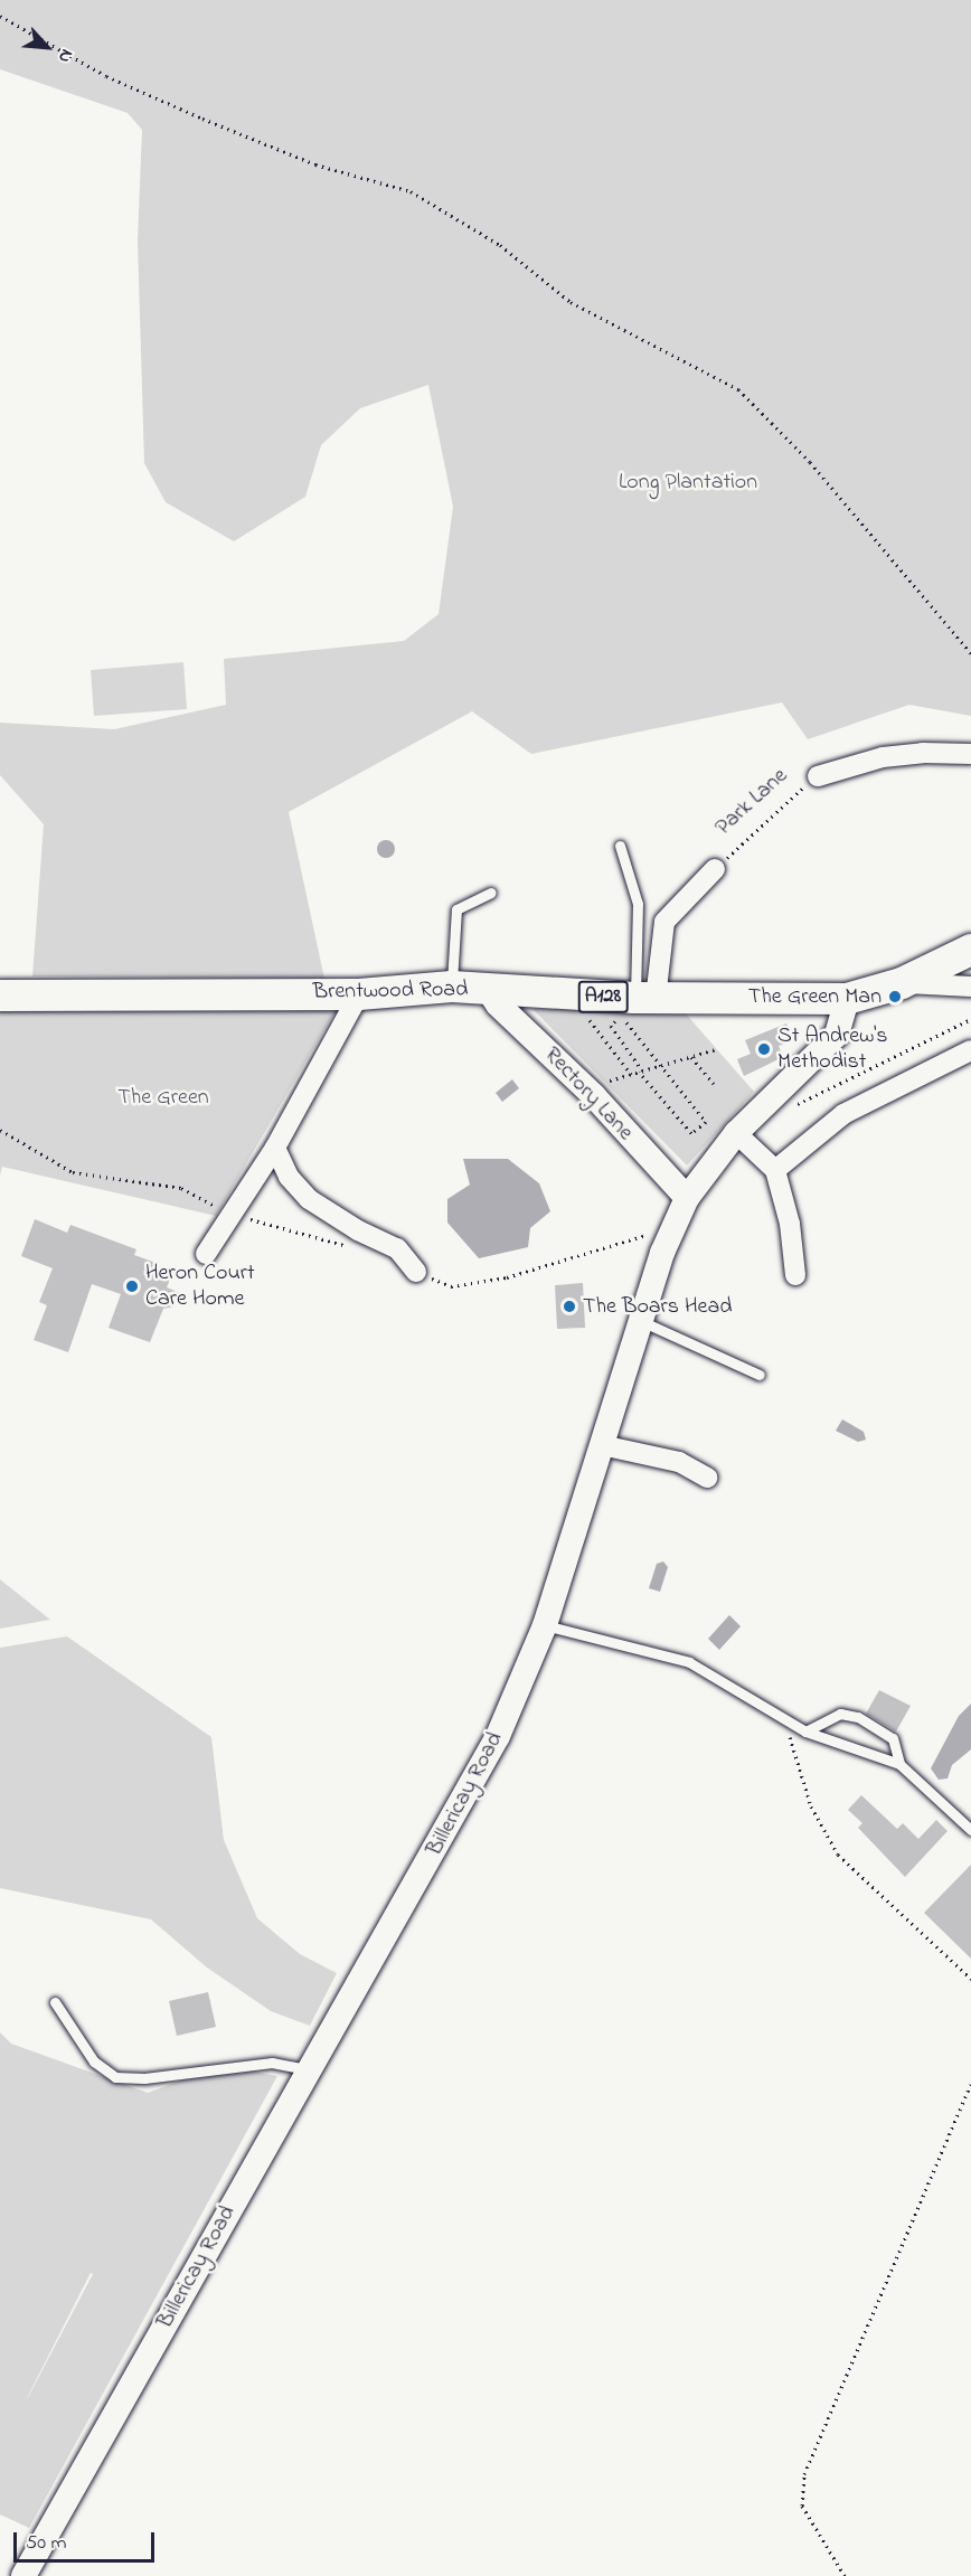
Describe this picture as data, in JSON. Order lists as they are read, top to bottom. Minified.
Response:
{"streets":{"main road":["Brentwood Road","A128"],"street":["Park Lane","Rectory Lane","Billericay Road"]},"crossings":[["Park Lane","Brentwood Road"],["Brentwood Road","Rectory Lane"],["Brentwood Road","Billericay Road"],["Rectory Lane","Billericay Road"]],"parks":["Long Plantation","The Green"],"places":["The Green Man","St Andrew's Methodist","Heron Court Care Home","The Boars Head"],"scale_bar":"50 m","north":"bottom right"}
